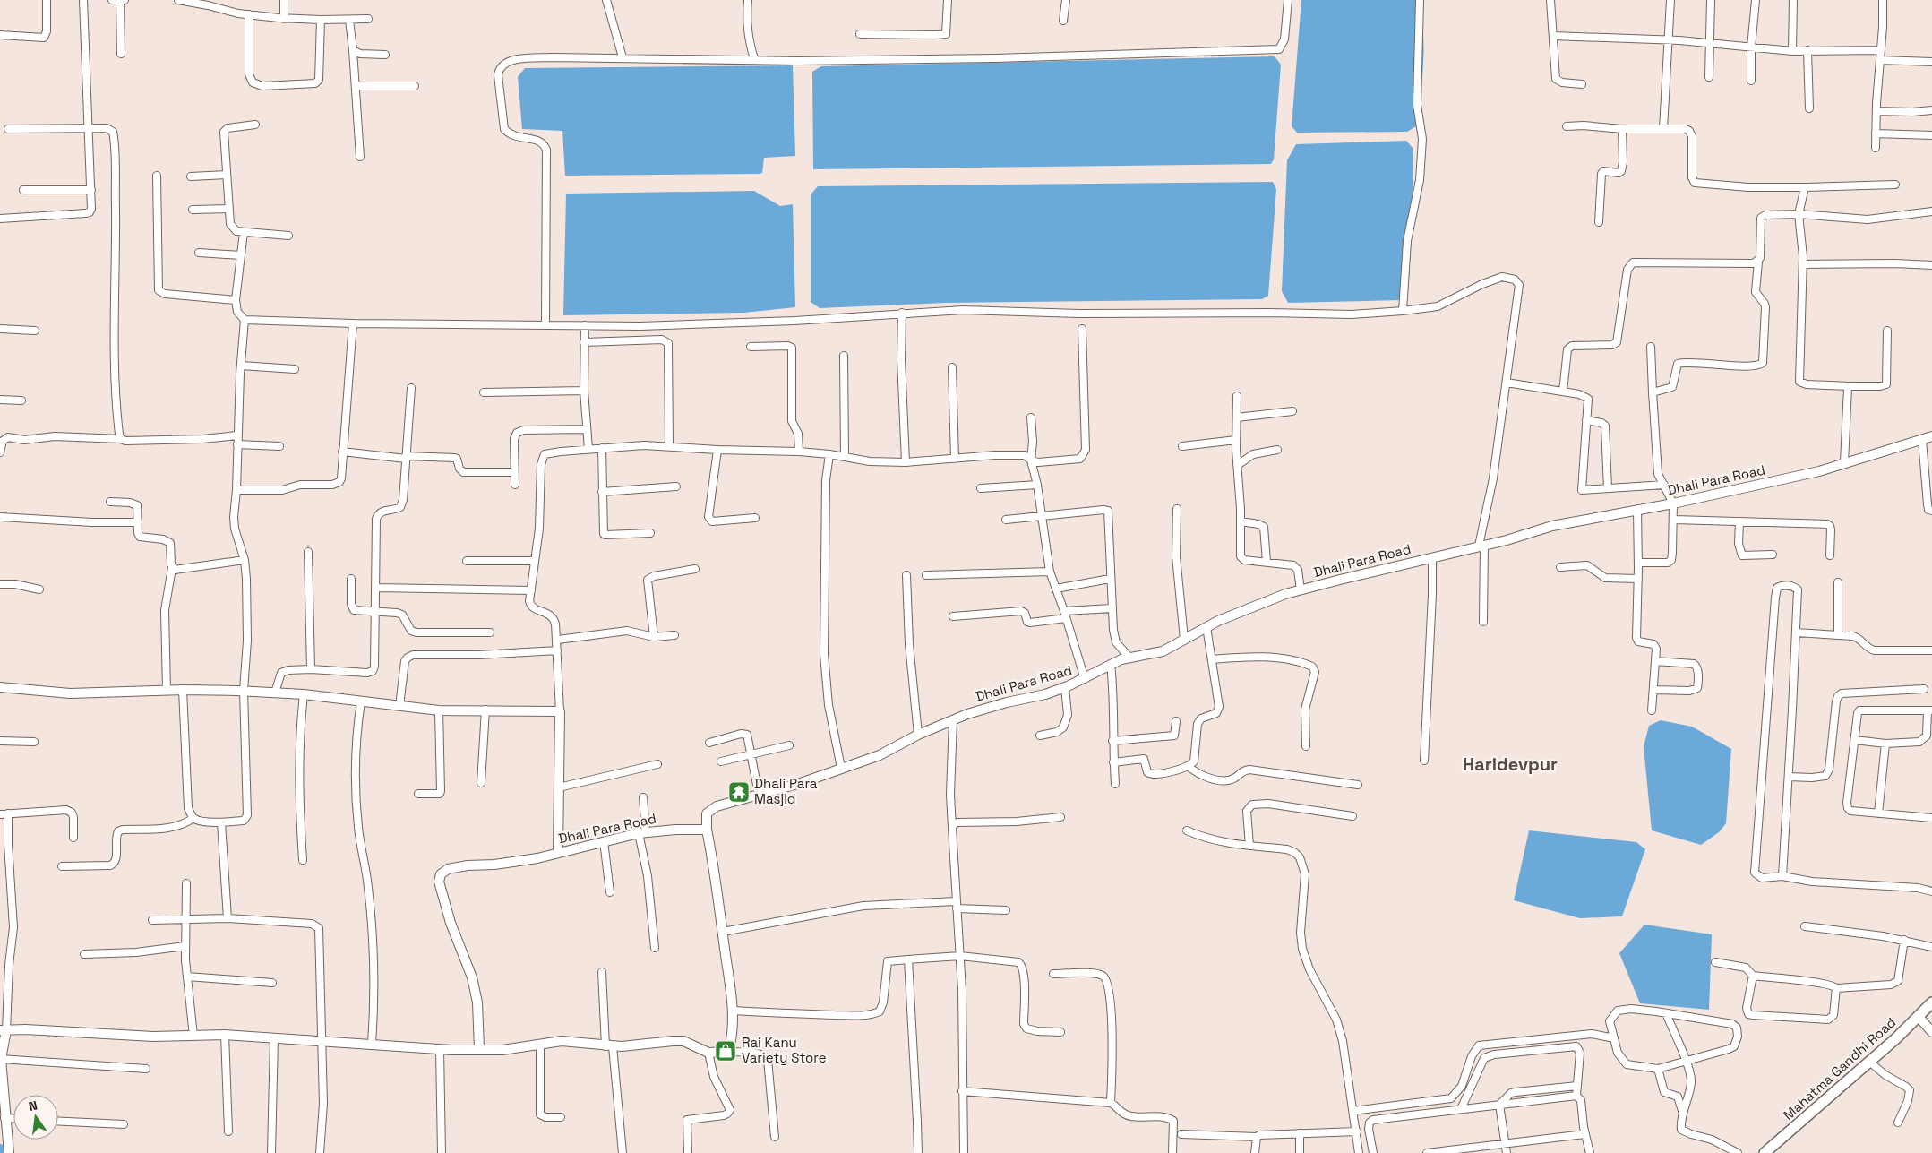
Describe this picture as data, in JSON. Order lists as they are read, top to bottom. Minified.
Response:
{"streets":{"main road":["Mahatma Gandhi Road"],"street":["Dhali Para Road"]},"districts":["Haridevpur"],"places":{"temple":["Dhali Para Masjid"],"shop":["Rai Kanu Variety Store"]},"north":"top"}
